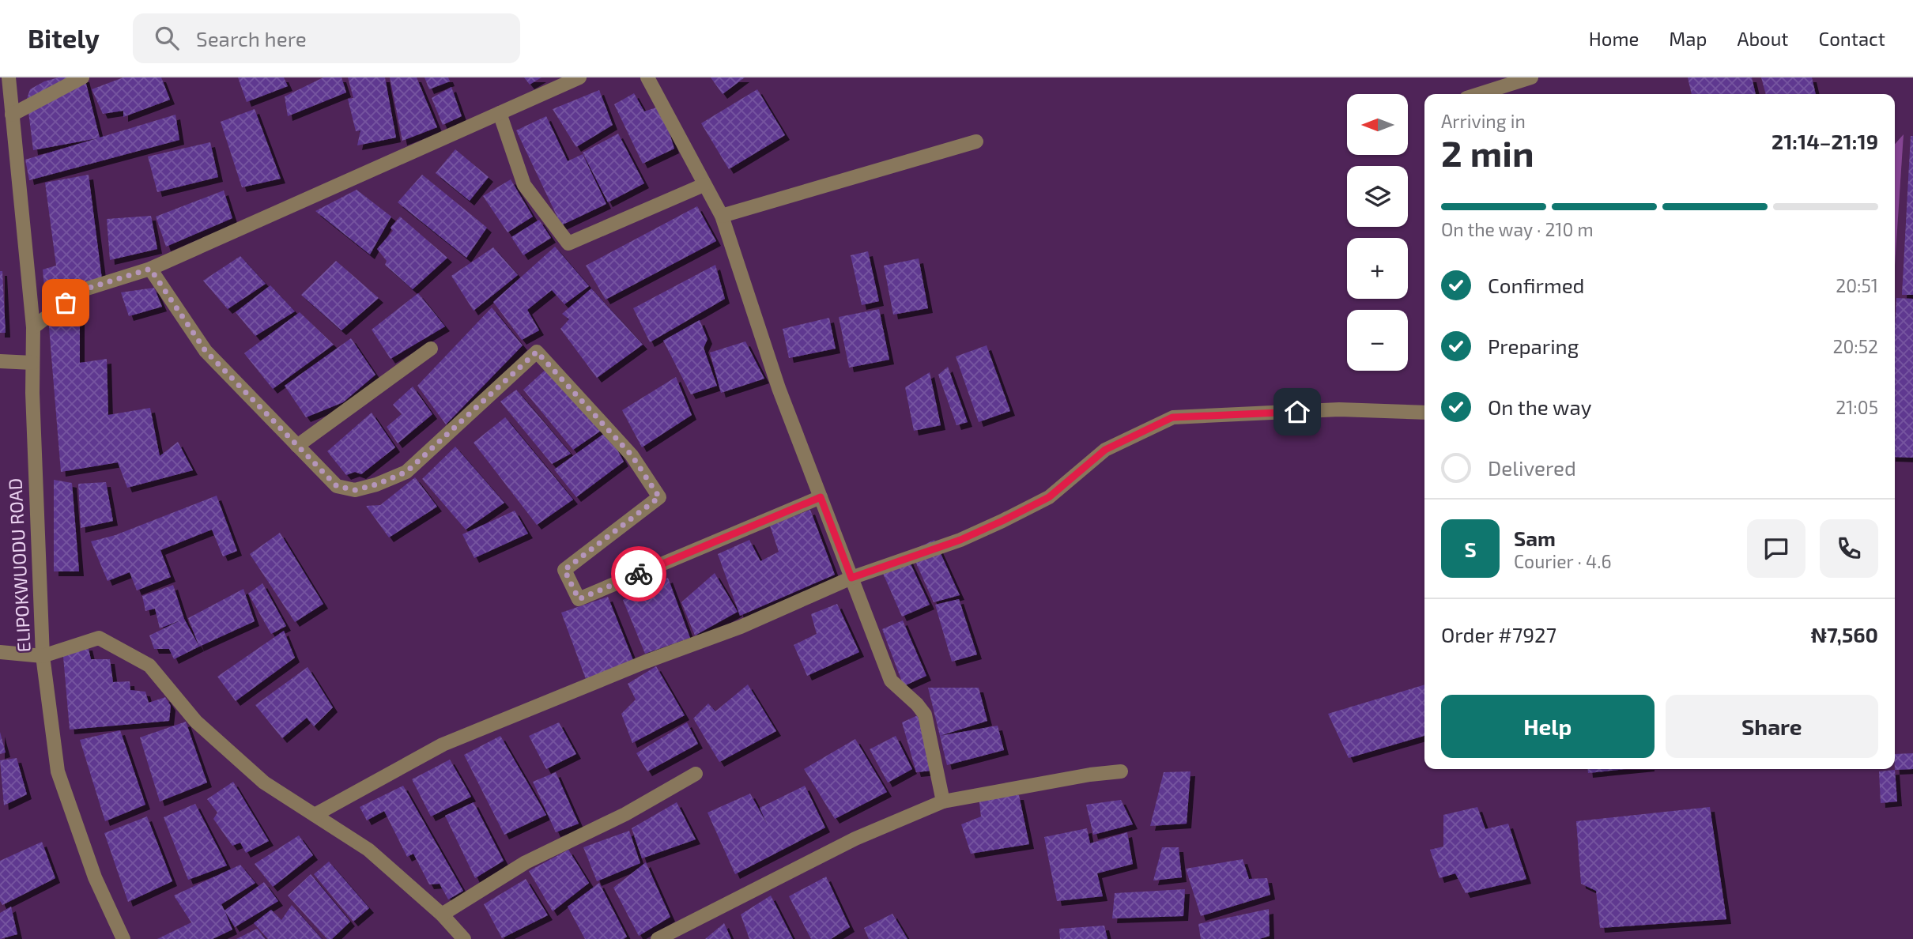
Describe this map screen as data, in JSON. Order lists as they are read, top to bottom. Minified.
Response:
{"streets":{"street":["ELIPOKWUODU ROAD"]},"north":"left","page":{"header":"Bitely","search":"Search here","nav":["Home","Map","About","Contact"],"map_buttons":["+","−"],"heading":["2 min","Arriving in","21:14–21:19"],"panel":["Sam","Courier · 4.6","Order #7927","₦7,560"],"bar":"On the way · 210 m","list":[["Confirmed","20:51"],["Preparing","20:52"],["On the way","21:05"],"Delivered"],"round":"S","buttons":["Help","Share"]}}
